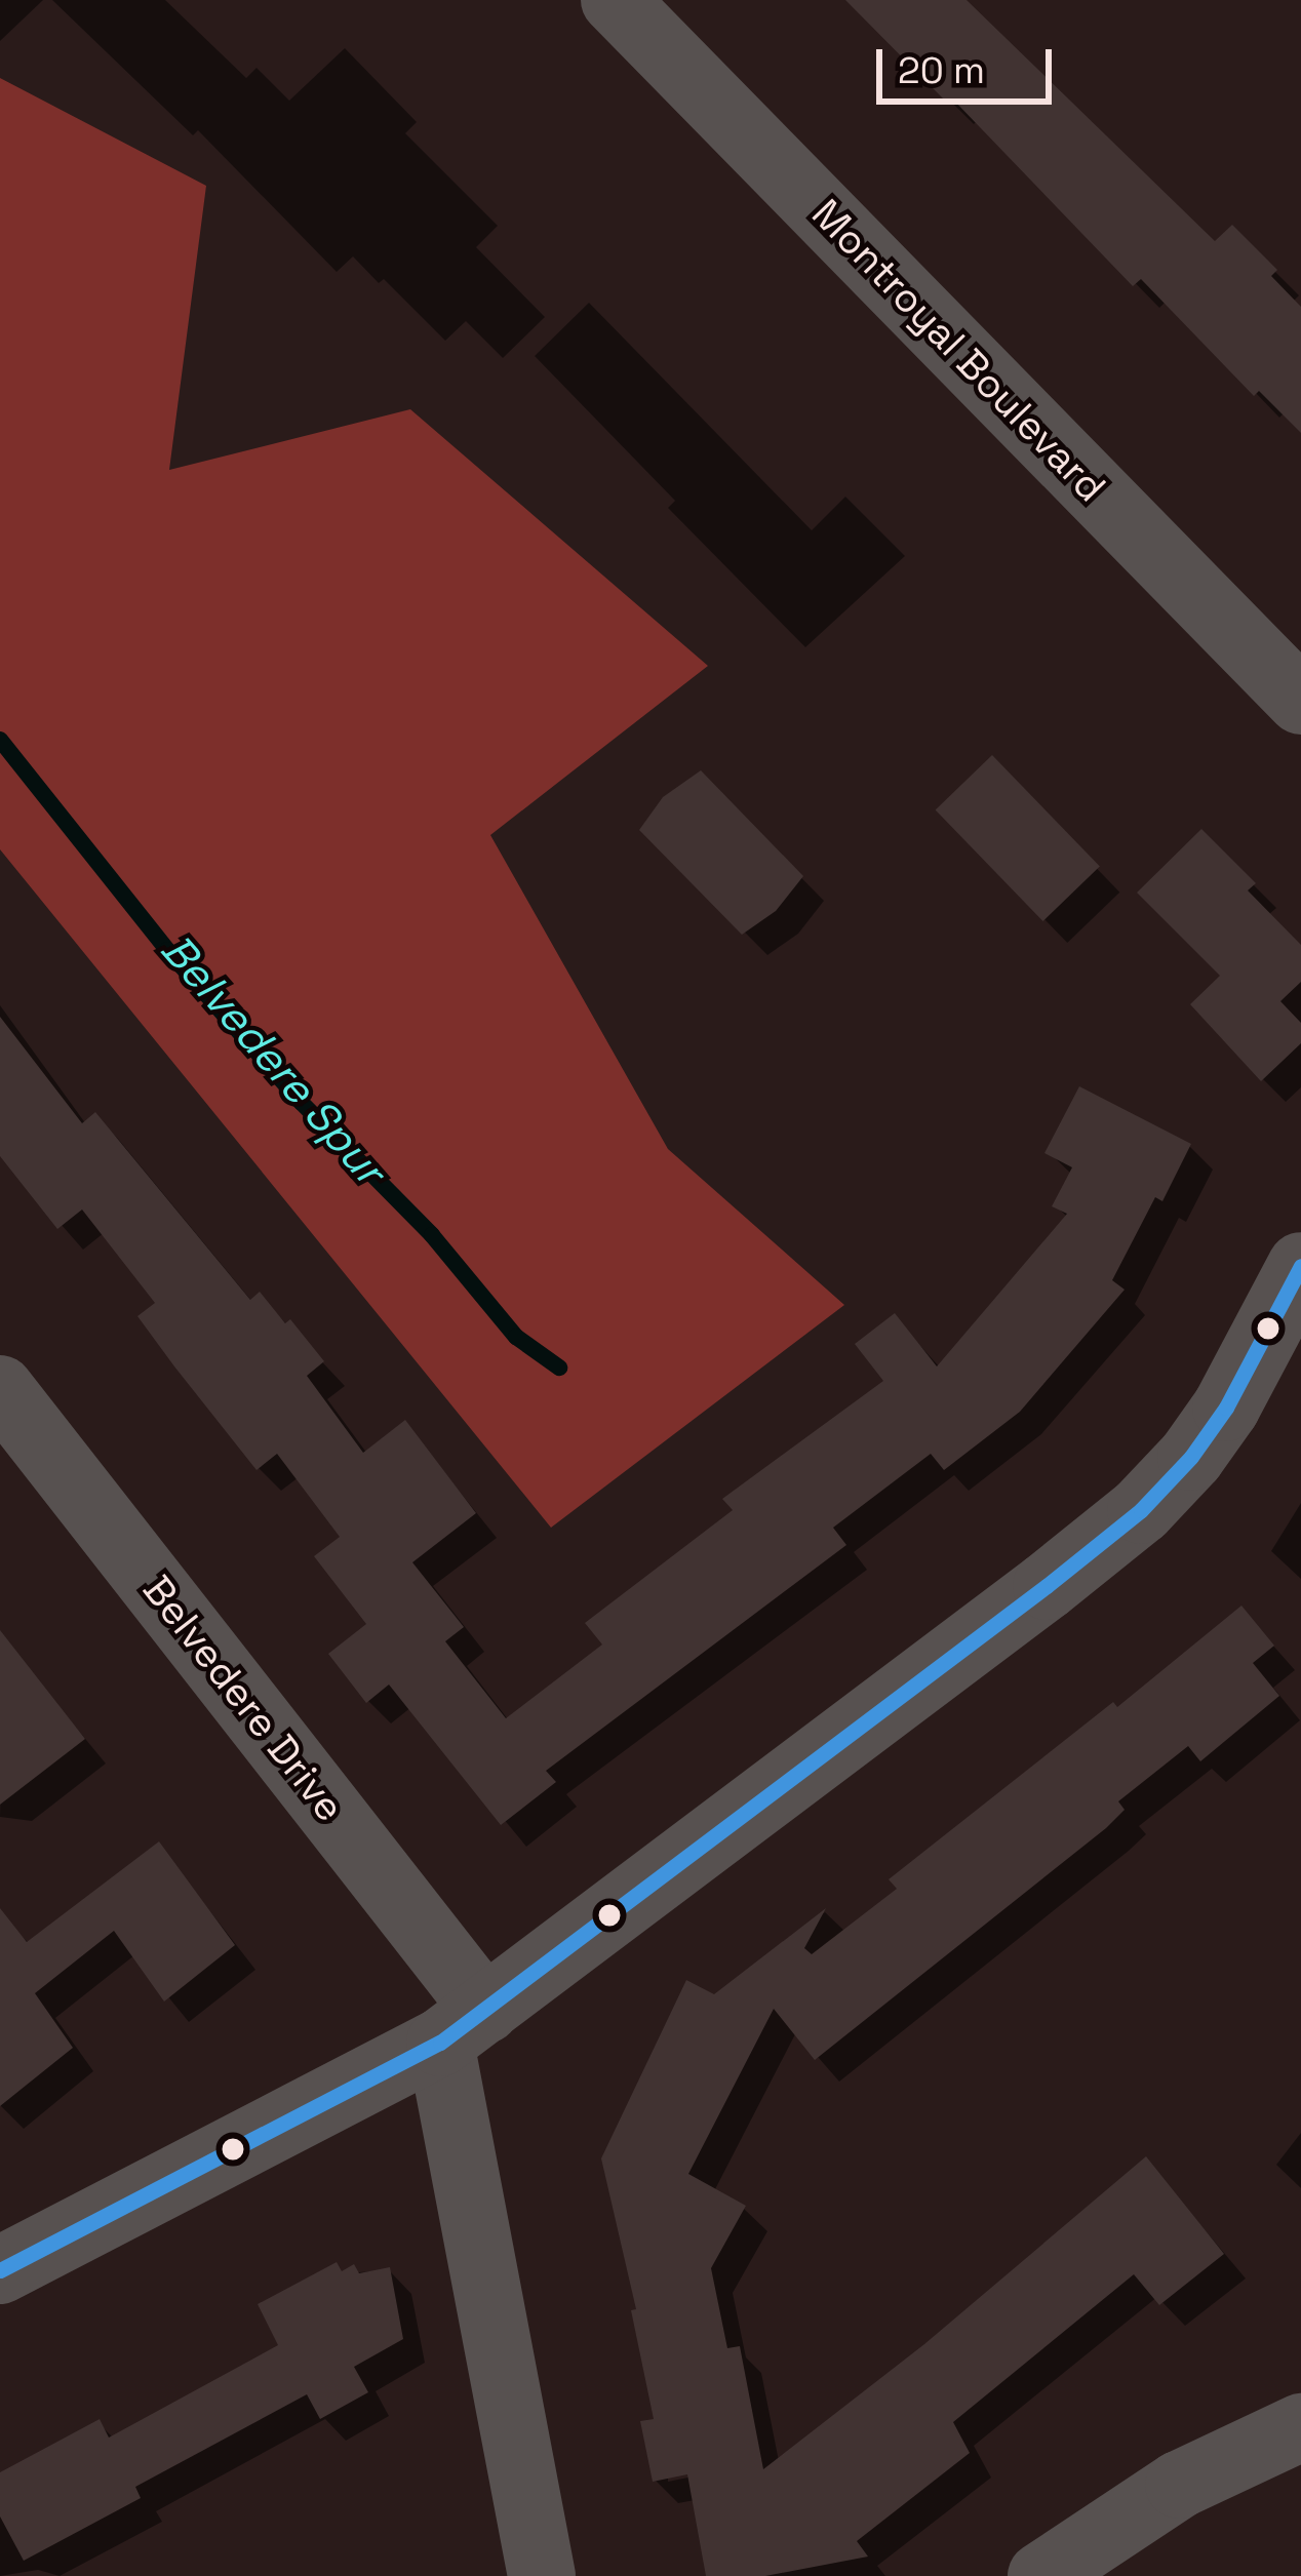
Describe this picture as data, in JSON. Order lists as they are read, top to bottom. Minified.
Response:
{"streets":{"street":["Montroyal Boulevard","Belvedere Drive"]},"water":["Belvedere Spur"],"scale_bar":"20 m"}
